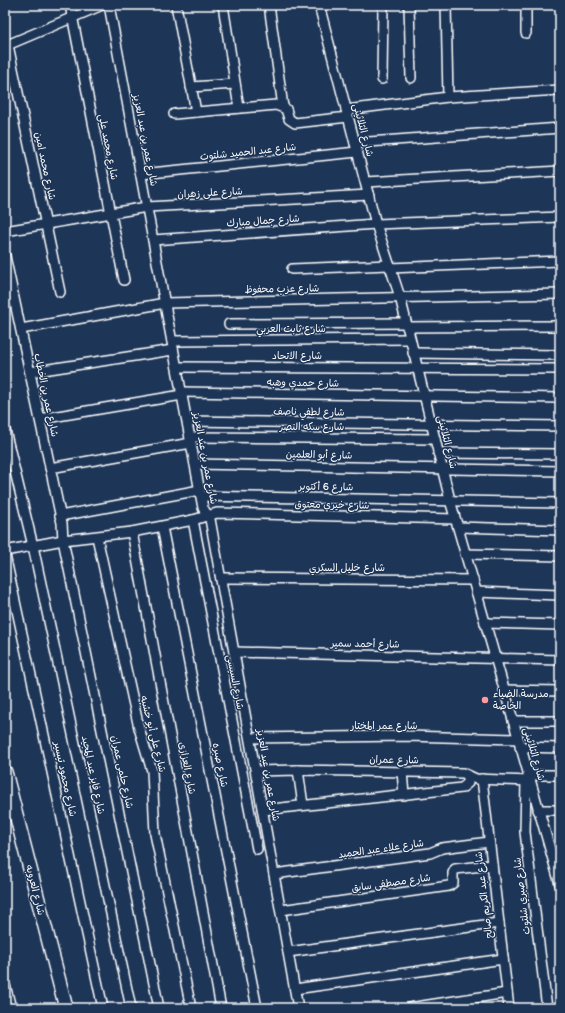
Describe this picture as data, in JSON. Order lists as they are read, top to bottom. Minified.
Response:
{"streets":{"street":["شارع الثلاثينى","شارع عمر بن عبد العزيز","شارع محمد على","شارع عبد الحميد شلتوت","شارع محمد امين","شارع على زهران","شارع جمال مبارك","شارع عزب محفوظ","شارع ثابت العربي","شارع الاتحاد","شارع حمدي وهبه","شارع عمر بن الخطاب","شارع لطفي ناصف","شارع سكه النصر","شارع أبو العلمين","شارع 6 أكتوبر","شارع خيري معتوق","شارع خليل السكري","شارع أحمد سمير","شارع السيسى","شارع عمر المختار","شارع على أبو خشبه","شارع عمران","شارع صبره","شارع العزازى","شارع حلمى عمران","شارع فايز عبد المجيد","شارع محمود تيسير","شارع علاء عبد الحميد","شارع مصطفى سابق","شارع العروبه","شارع عبد الكريم صالح","شارع صبري شلتوت"]},"crossings":[["شارع الثلاثينى","شارع عبد الحميد شلتوت"],["شارع الثلاثينى","شارع على زهران"],["شارع الثلاثينى","شارع جمال مبارك"],["شارع الثلاثينى","شارع عزب محفوظ"],["شارع الثلاثينى","شارع ثابت العربي"],["شارع الثلاثينى","شارع الاتحاد"],["شارع الثلاثينى","شارع حمدي وهبه"],["شارع الثلاثينى","شارع لطفي ناصف"],["شارع الثلاثينى","شارع سكه النصر"],["شارع الثلاثينى","شارع أبو العلمين"],["شارع الثلاثينى","شارع 6 أكتوبر"],["شارع الثلاثينى","شارع خيري معتوق"],["شارع الثلاثينى","شارع خليل السكري"],["شارع الثلاثينى","شارع أحمد سمير"],["شارع الثلاثينى","شارع عمر المختار"],["شارع الثلاثينى","شارع عمران"],["شارع الثلاثينى","شارع صبري شلتوت"],["شارع عمر بن عبد العزيز","شارع عبد الحميد شلتوت"],["شارع عمر بن عبد العزيز","شارع على زهران"],["شارع عمر بن عبد العزيز","شارع جمال مبارك"],["شارع عمر بن عبد العزيز","شارع عزب محفوظ"],["شارع عمر بن عبد العزيز","شارع ثابت العربي"],["شارع عمر بن عبد العزيز","شارع الاتحاد"],["شارع عمر بن عبد العزيز","شارع حمدي وهبه"],["شارع عمر بن عبد العزيز","شارع لطفي ناصف"],["شارع عمر بن عبد العزيز","شارع سكه النصر"],["شارع عمر بن عبد العزيز","شارع أبو العلمين"],["شارع عمر بن عبد العزيز","شارع 6 أكتوبر"],["شارع عمر بن عبد العزيز","شارع خيري معتوق"],["شارع عمر بن عبد العزيز","شارع خليل السكري"],["شارع عمر بن عبد العزيز","شارع أحمد سمير"],["شارع عمر بن عبد العزيز","شارع عمر المختار"],["شارع عمر بن عبد العزيز","شارع عمران"],["شارع عمر بن عبد العزيز","شارع علاء عبد الحميد"],["شارع عمر بن عبد العزيز","شارع مصطفى سابق"],["شارع محمد على","شارع على زهران"],["شارع محمد امين","شارع على زهران"],["شارع عزب محفوظ","شارع عمر بن الخطاب"],["شارع ثابت العربي","شارع عمر بن الخطاب"],["شارع حمدي وهبه","شارع عمر بن الخطاب"],["شارع عمر بن الخطاب","شارع سكه النصر"],["شارع عمر بن الخطاب","شارع 6 أكتوبر"],["شارع عمر بن الخطاب","شارع خيري معتوق"],["شارع عمر بن الخطاب","شارع حلمى عمران"],["شارع خيري معتوق","شارع السيسى"],["شارع خيري معتوق","شارع على أبو خشبه"],["شارع خيري معتوق","شارع صبره"],["شارع خيري معتوق","شارع العزازى"],["شارع خيري معتوق","شارع حلمى عمران"],["شارع خيري معتوق","شارع فايز عبد المجيد"],["شارع عمران","شارع عبد الكريم صالح"],["شارع عمران","شارع صبري شلتوت"],["شارع علاء عبد الحميد","شارع عبد الكريم صالح"],["شارع مصطفى سابق","شارع عبد الكريم صالح"]],"places":["مدرسة الضياء الخاصة"]}
